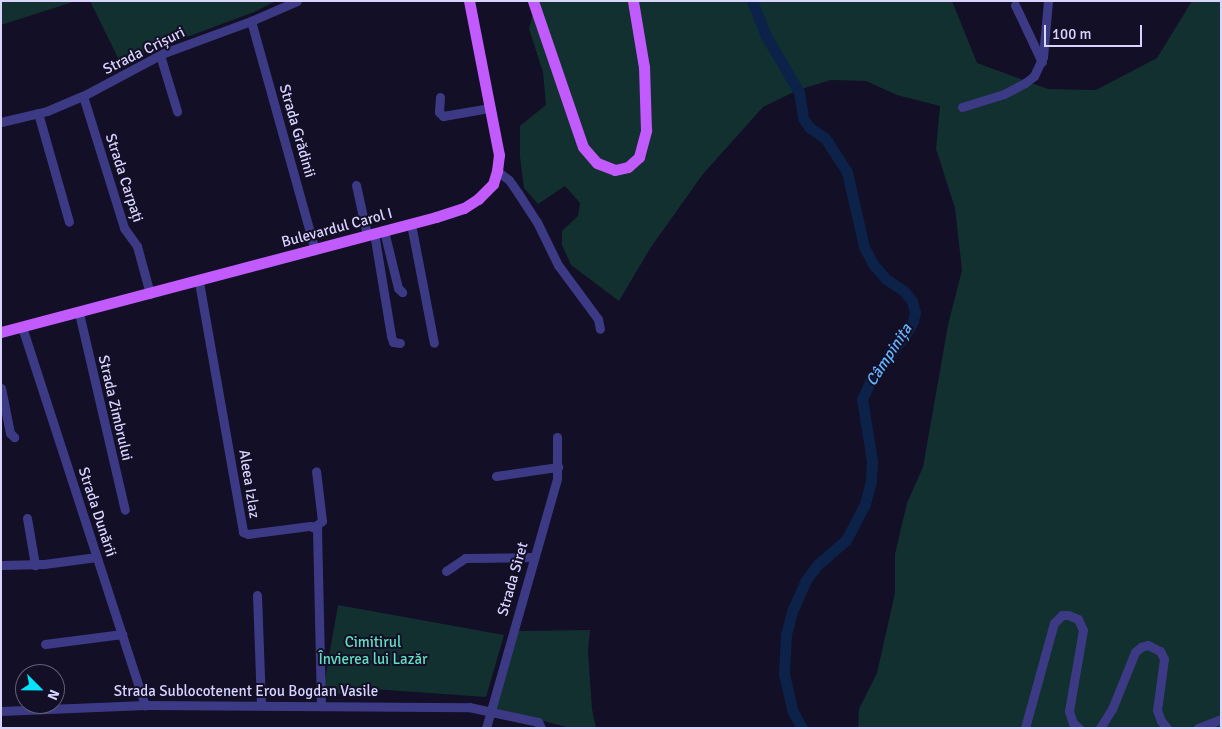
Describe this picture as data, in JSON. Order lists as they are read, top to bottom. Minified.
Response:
{"streets":{"main road":["Bulevardul Carol I"],"street":["Strada Crișuri","Strada Grădinii","Strada Carpați","Strada Zimbrului","Aleea Izlaz","Strada Dunării","Strada Siret","Strada Sublocotenent Erou Bogdan Vasile"]},"crossings":[["Strada Crișuri","Strada Grădinii"],["Strada Crișuri","Strada Carpați"],["Strada Grădinii","Bulevardul Carol I"],["Strada Carpați","Bulevardul Carol I"],["Bulevardul Carol I","Strada Zimbrului"],["Bulevardul Carol I","Aleea Izlaz"],["Bulevardul Carol I","Strada Dunării"],["Strada Dunării","Strada Sublocotenent Erou Bogdan Vasile"],["Strada Siret","Strada Sublocotenent Erou Bogdan Vasile"]],"water":["Câmpinița"],"parks":["Cimitirul Învierea lui Lazăr"],"scale_bar":"100 m","north":"bottom right"}
